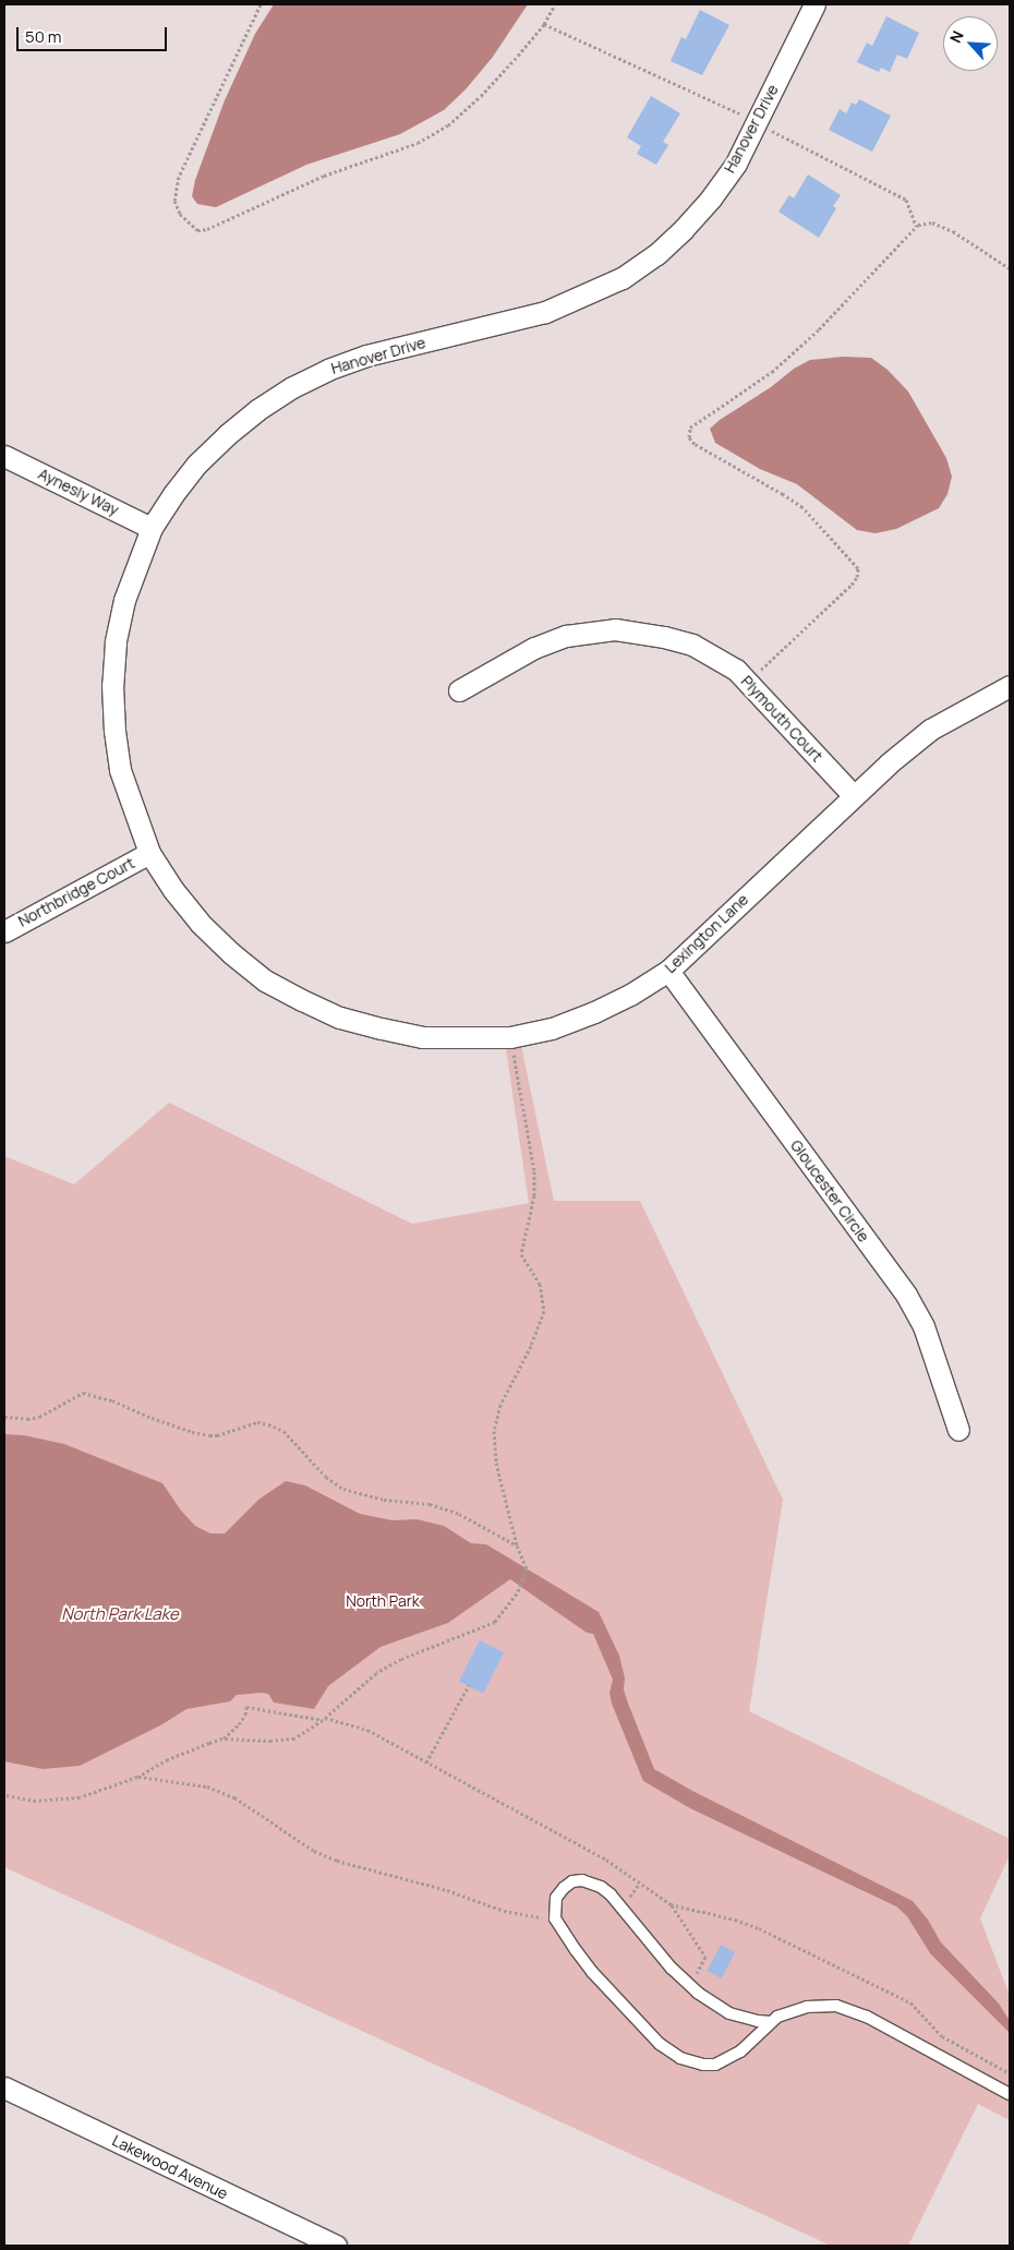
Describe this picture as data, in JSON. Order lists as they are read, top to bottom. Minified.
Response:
{"streets":{"street":["Hanover Drive","Aynesly Way","Plymouth Court","Northbridge Court","Lexington Lane","Gloucester Circle","Lakewood Avenue"]},"crossings":[["Hanover Drive","Aynesly Way"],["Hanover Drive","Northbridge Court"],["Hanover Drive","Lexington Lane"],["Plymouth Court","Lexington Lane"],["Northbridge Court","Lexington Lane"],["Lexington Lane","Gloucester Circle"]],"water":["North Park Lake"],"parks":["North Park"],"scale_bar":"50 m","north":"top left"}
